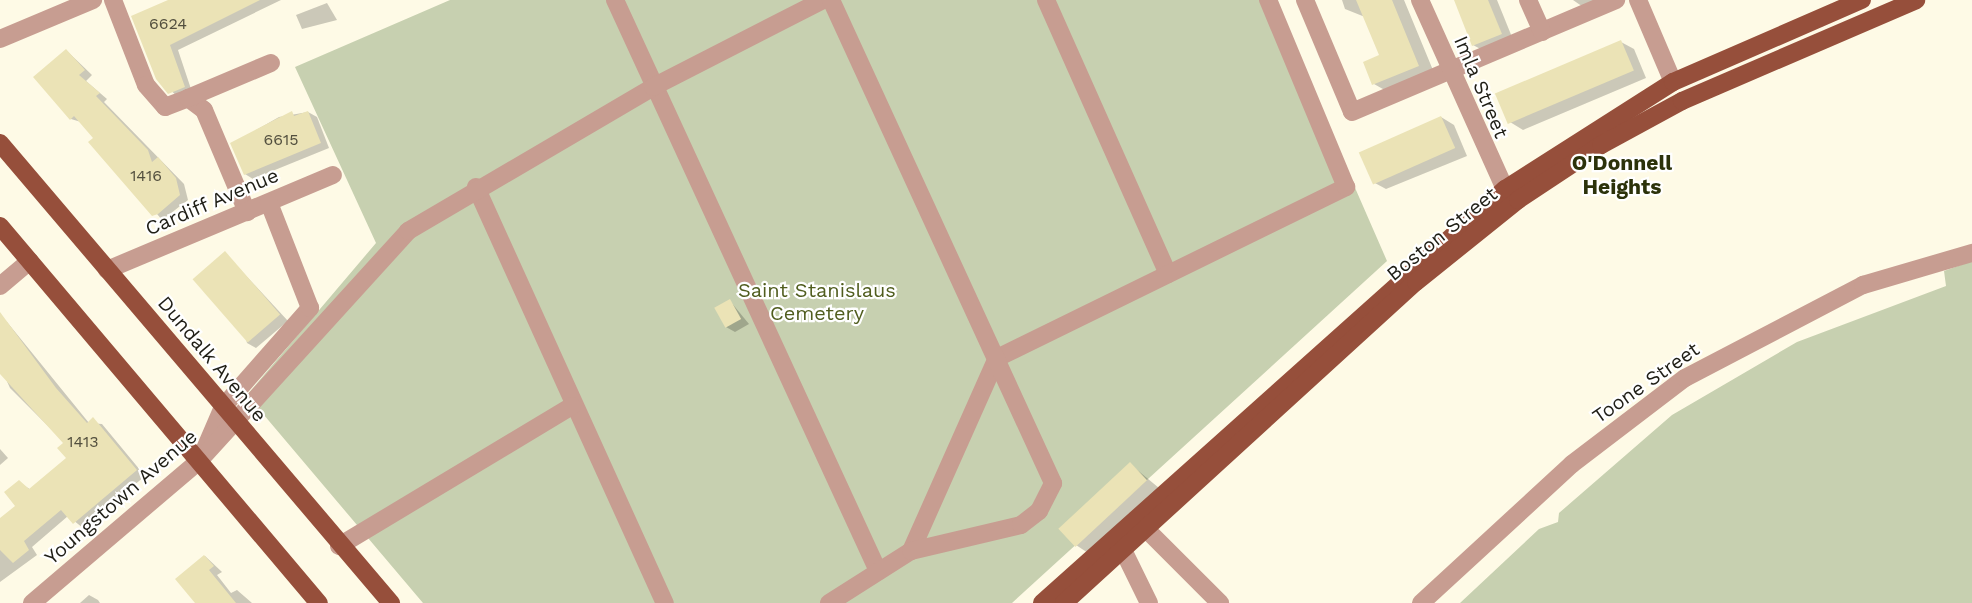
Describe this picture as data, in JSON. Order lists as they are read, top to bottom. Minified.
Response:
{"streets":{"main road":["Boston Street","Dundalk Avenue"],"street":["Imla Street","Cardiff Avenue","Toone Street","Youngstown Avenue"]},"crossings":[["Imla Street","Boston Street"],["Cardiff Avenue","Dundalk Avenue"],["Dundalk Avenue","Youngstown Avenue"]],"districts":["O'Donnell Heights"],"parks":["Saint Stanislaus Cemetery"],"house_numbers":["6624","6615","1416","1413"]}
